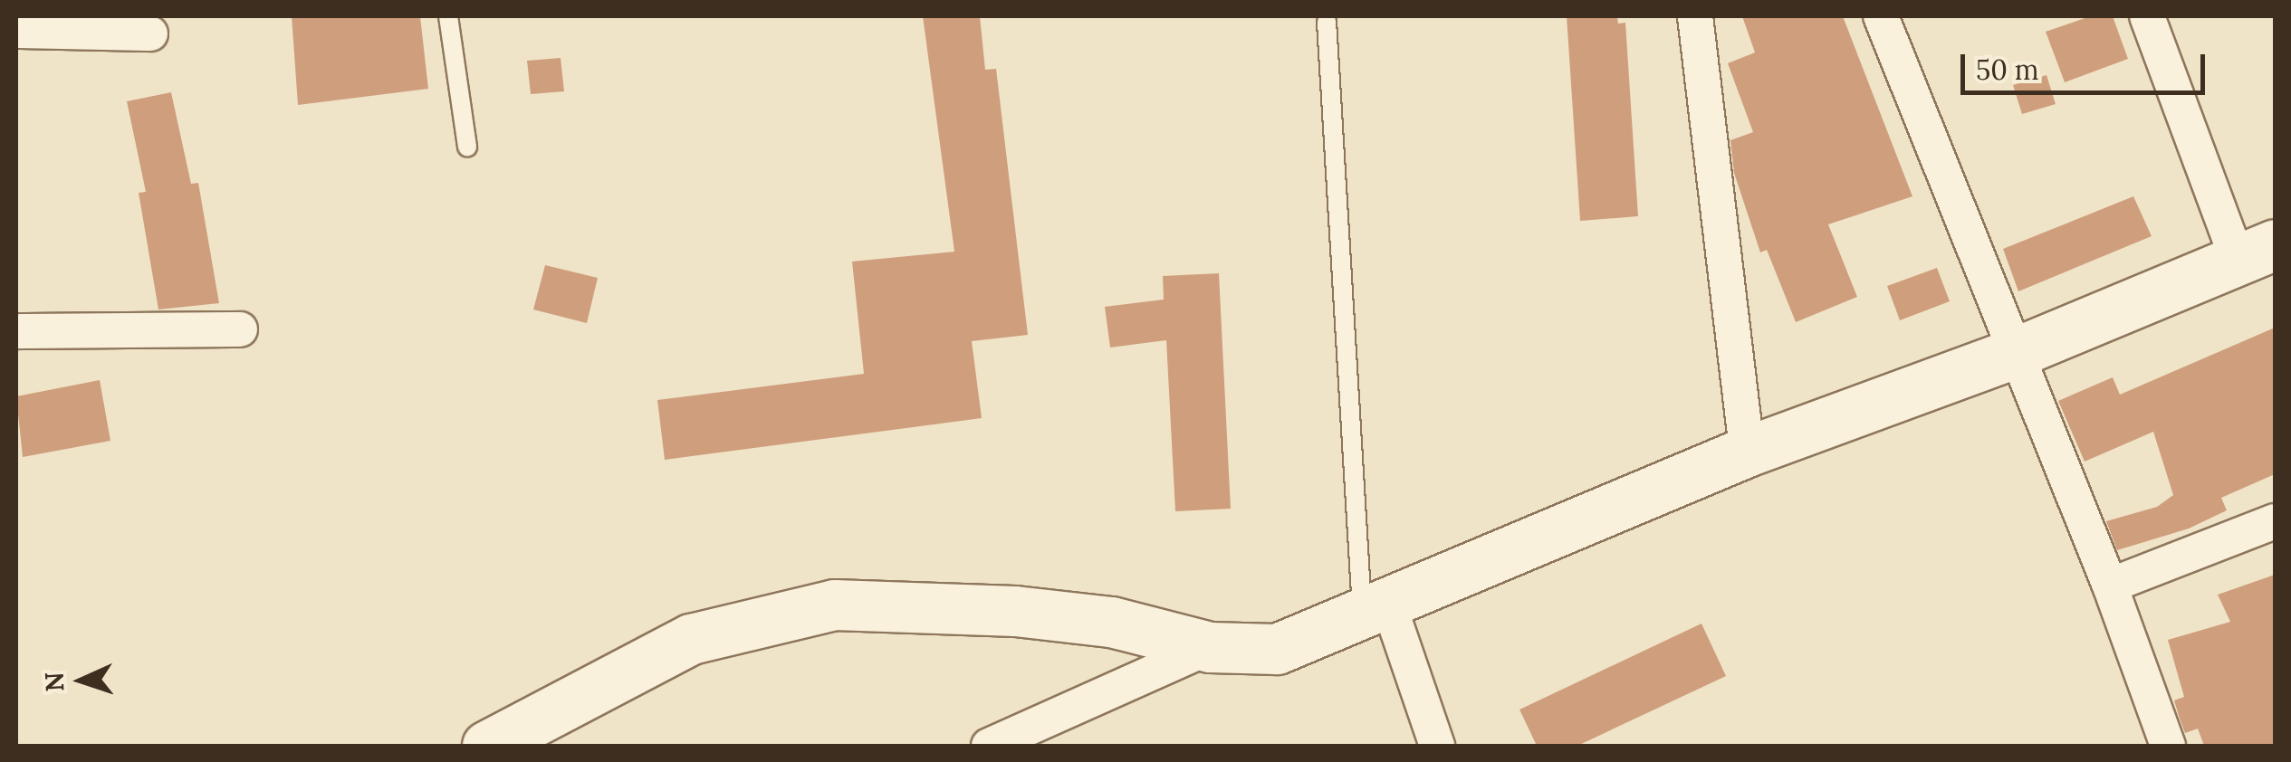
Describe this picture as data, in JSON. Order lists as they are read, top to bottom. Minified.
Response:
{"scale_bar":"50 m","north":"left"}
